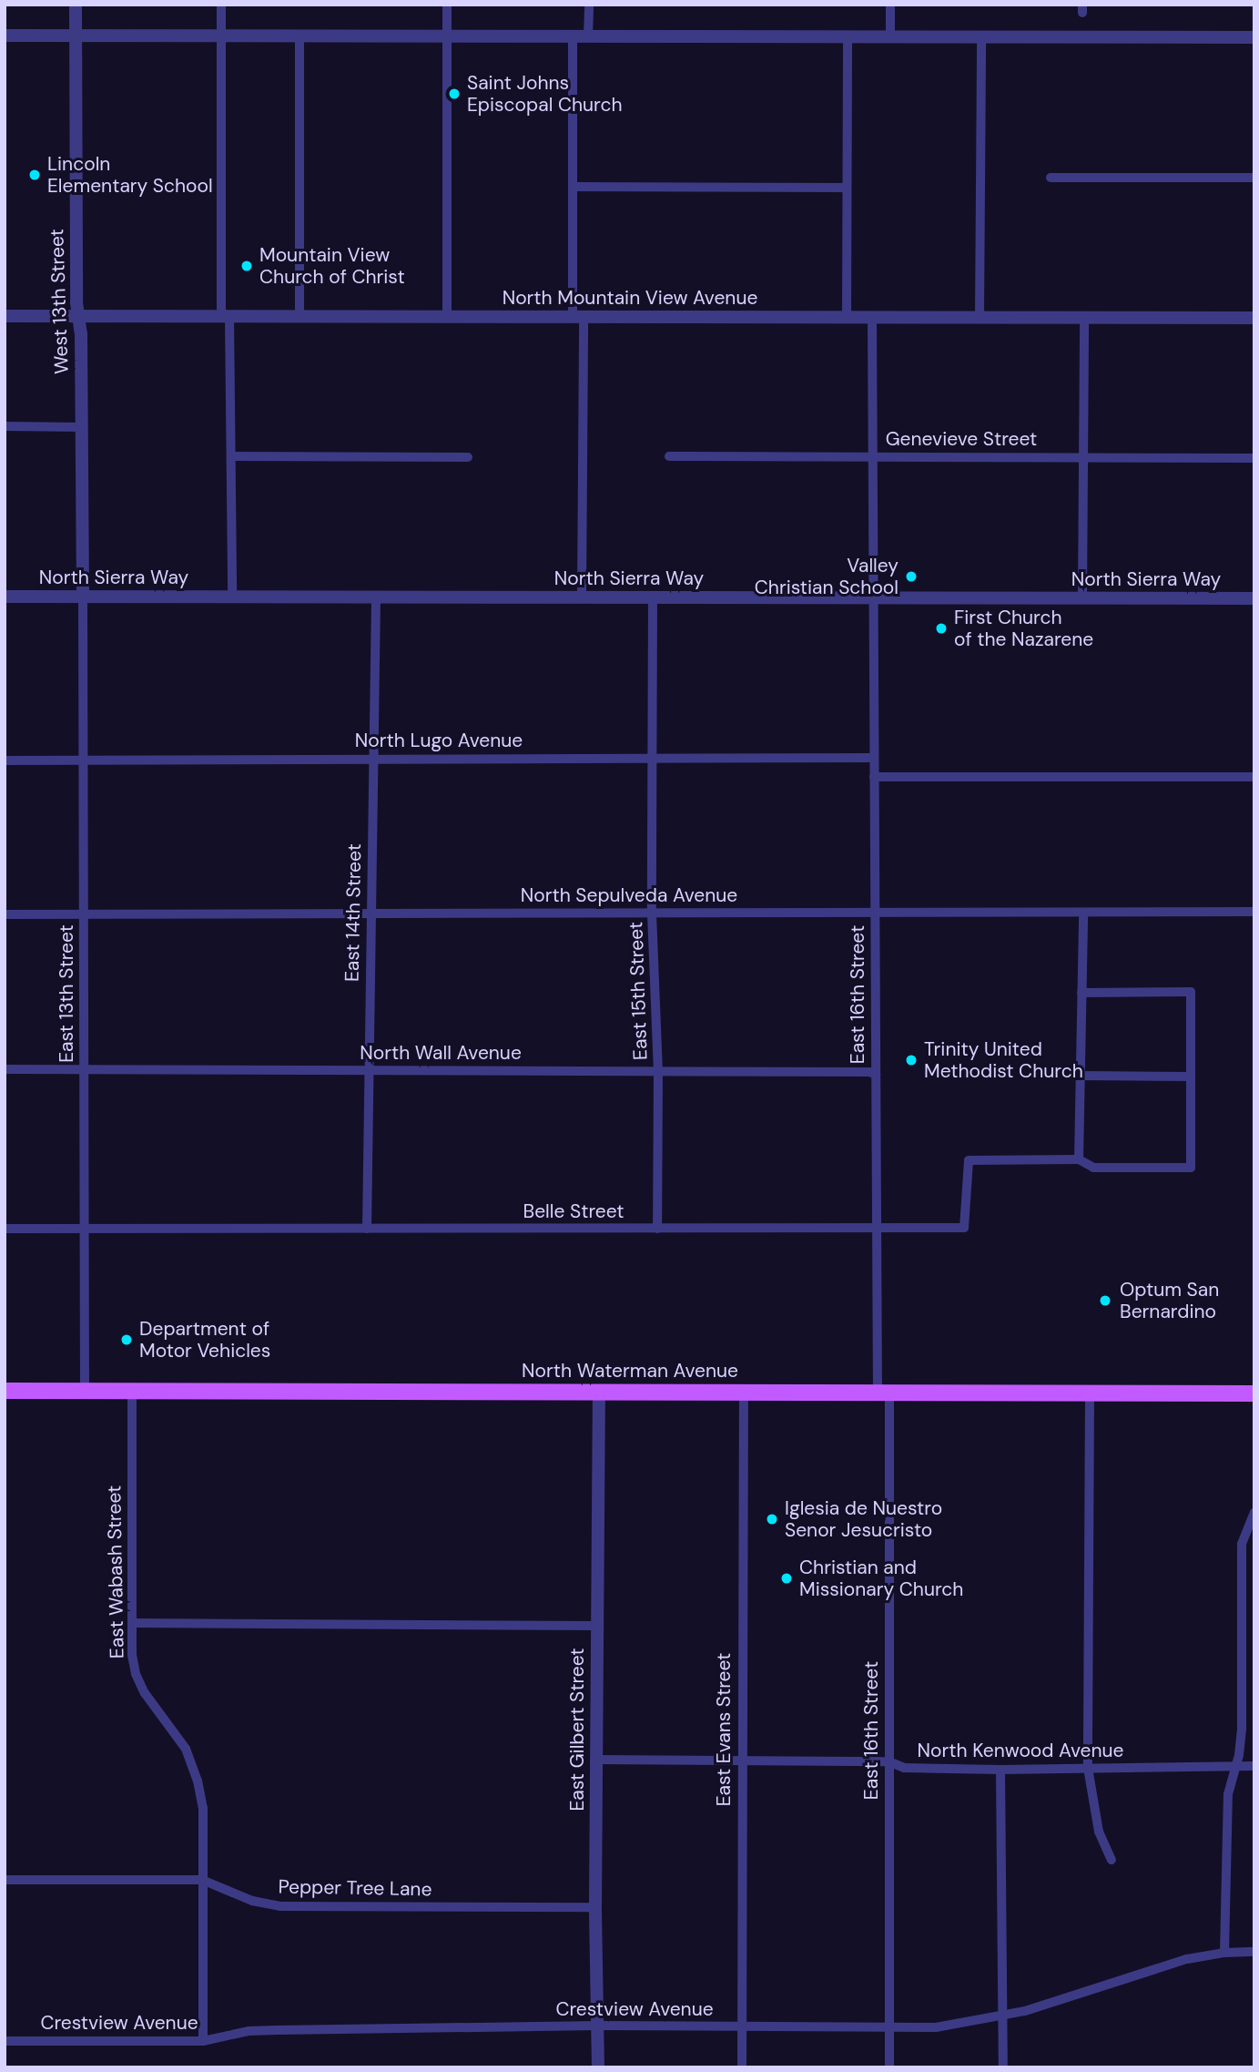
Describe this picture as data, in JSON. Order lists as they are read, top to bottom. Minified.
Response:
{"streets":{"main road":["North Waterman Avenue"],"street":["North Mountain View Avenue","West 13th Street","Genevieve Street","North Sierra Way","North Lugo Avenue","North Sepulveda Avenue","East 14th Street","East 15th Street","East 13th Street","East 16th Street","North Wall Avenue","Belle Street","East Wabash Street","East Gilbert Street","East Evans Street","North Kenwood Avenue","Pepper Tree Lane","Crestview Avenue"]},"crossings":[["North Mountain View Avenue","West 13th Street"],["North Mountain View Avenue","East 16th Street"],["West 13th Street","North Sierra Way"],["West 13th Street","East 13th Street"],["Genevieve Street","East 16th Street"],["North Sierra Way","East 14th Street"],["North Sierra Way","East 15th Street"],["North Sierra Way","East 13th Street"],["North Sierra Way","East 16th Street"],["North Lugo Avenue","East 14th Street"],["North Lugo Avenue","East 15th Street"],["North Lugo Avenue","East 13th Street"],["North Lugo Avenue","East 16th Street"],["North Sepulveda Avenue","East 14th Street"],["North Sepulveda Avenue","East 15th Street"],["North Sepulveda Avenue","East 13th Street"],["North Sepulveda Avenue","East 16th Street"],["East 14th Street","North Wall Avenue"],["East 14th Street","Belle Street"],["East 15th Street","North Wall Avenue"],["East 15th Street","Belle Street"],["East 13th Street","North Wall Avenue"],["East 13th Street","Belle Street"],["East 13th Street","North Waterman Avenue"],["East 16th Street","North Wall Avenue"],["East 16th Street","Belle Street"],["East 16th Street","North Waterman Avenue"],["East 16th Street","North Kenwood Avenue"],["East 16th Street","Crestview Avenue"],["North Waterman Avenue","East Wabash Street"],["North Waterman Avenue","East Gilbert Street"],["North Waterman Avenue","East Evans Street"],["East Wabash Street","Pepper Tree Lane"],["East Wabash Street","Crestview Avenue"],["East Gilbert Street","North Kenwood Avenue"],["East Gilbert Street","Pepper Tree Lane"],["East Gilbert Street","Crestview Avenue"],["East Evans Street","North Kenwood Avenue"],["East Evans Street","Crestview Avenue"]],"places":["Saint Johns Episcopal Church","Lincoln Elementary School","Mountain View Church of Christ","Valley Christian School","First Church of the Nazarene","Trinity United Methodist Church","Optum San Bernardino","Department of Motor Vehicles","Iglesia de Nuestro Senor Jesucristo","Christian and Missionary Church"]}
